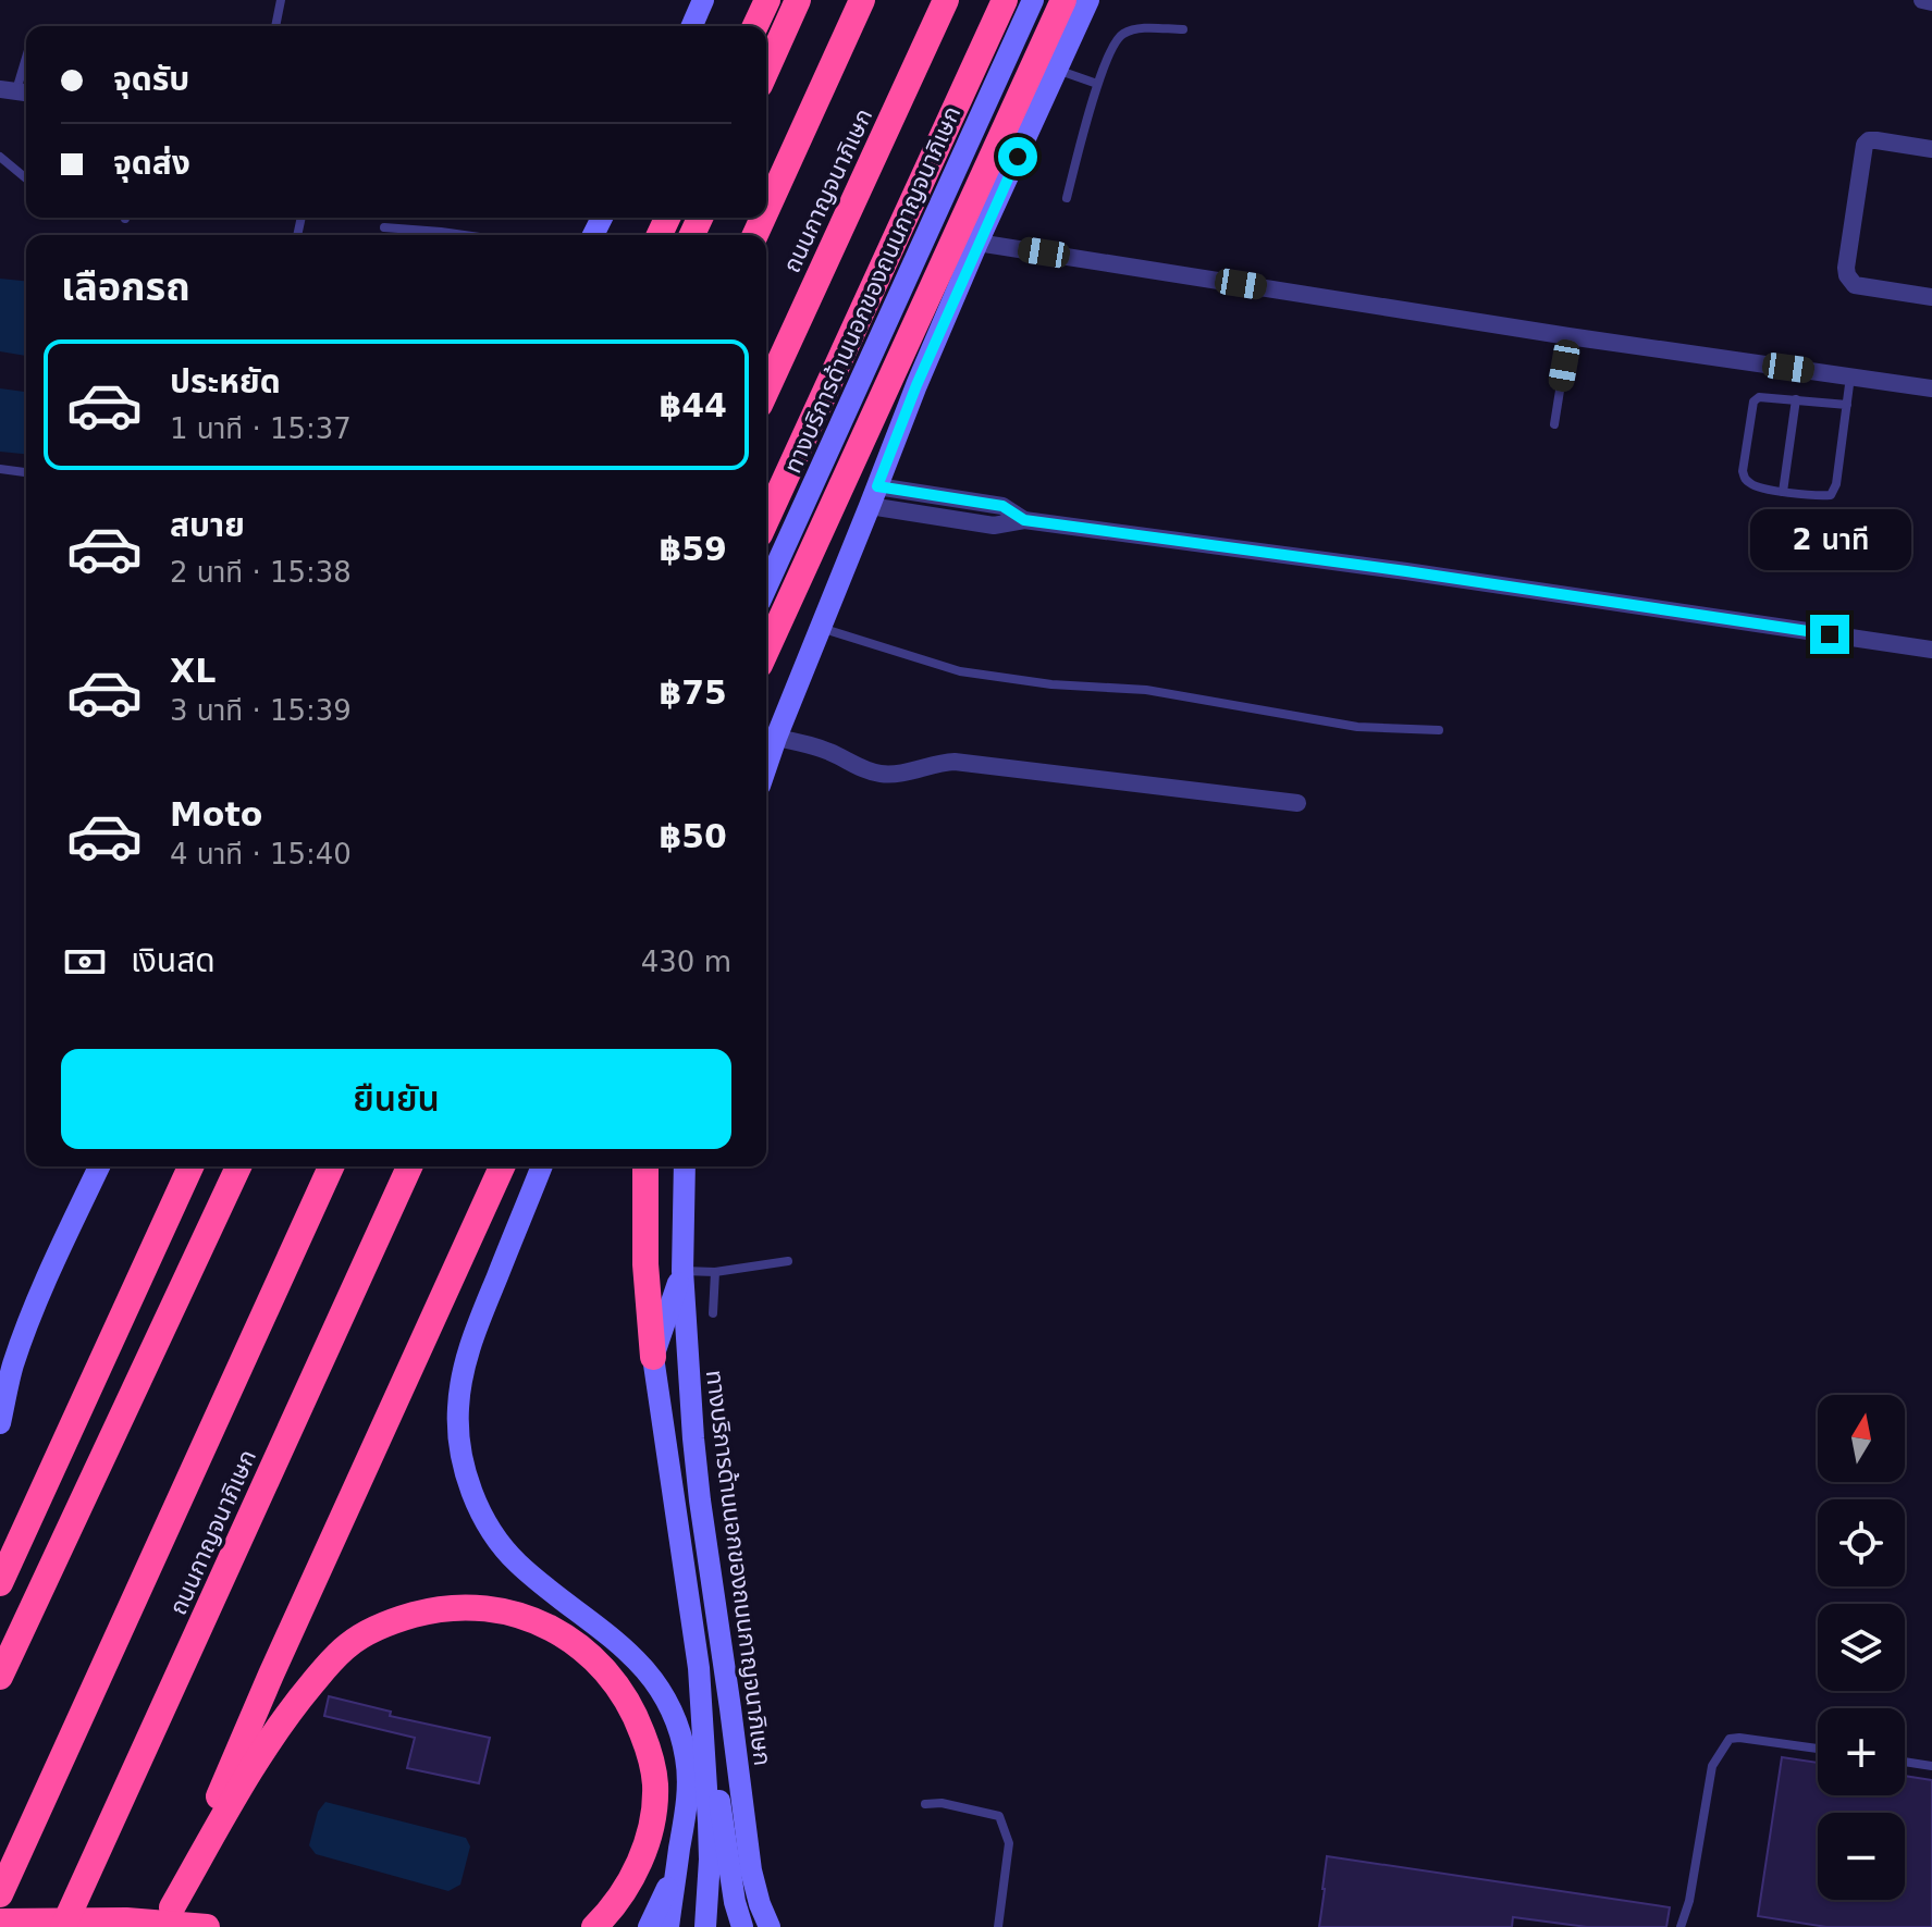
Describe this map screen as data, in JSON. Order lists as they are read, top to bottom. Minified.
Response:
{"streets":{"highway":["ถนนกาญจนาภิเษก"],"main road":["ทางบริการด้านนอกของถนนกาญจนาภิเษก"]},"north":"top","page":{"banner":["จุดรับ","จุดส่ง"],"heading":"เลือกรถ","list":[{"name":"ประหยัด","note":"1 นาที · 15:37","value":"฿44"},{"name":"สบาย","note":"2 นาที · 15:38","value":"฿59"},{"name":"XL","note":"3 นาที · 15:39","value":"฿75"},{"name":"Moto","note":"4 นาที · 15:40","value":"฿50"}],"bubble":"2 นาที","pay":["เงินสด","430 m"],"buttons":"ยืนยัน","map_buttons":["+","−"]}}
